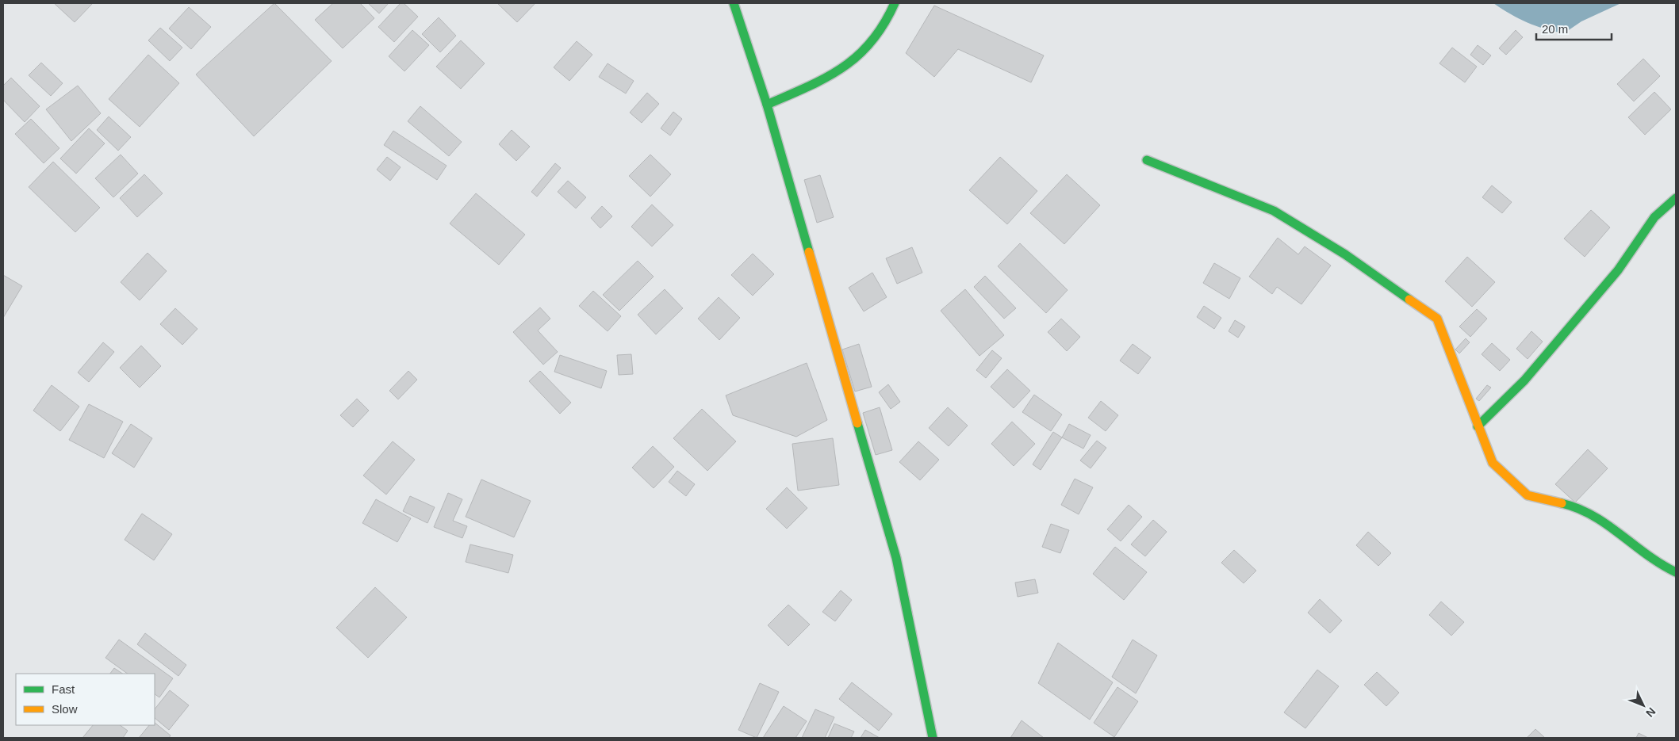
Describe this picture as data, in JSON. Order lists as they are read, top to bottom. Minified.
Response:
{"legend":["Fast","Slow"],"scale_bar":"20 m","north":"bottom right"}
